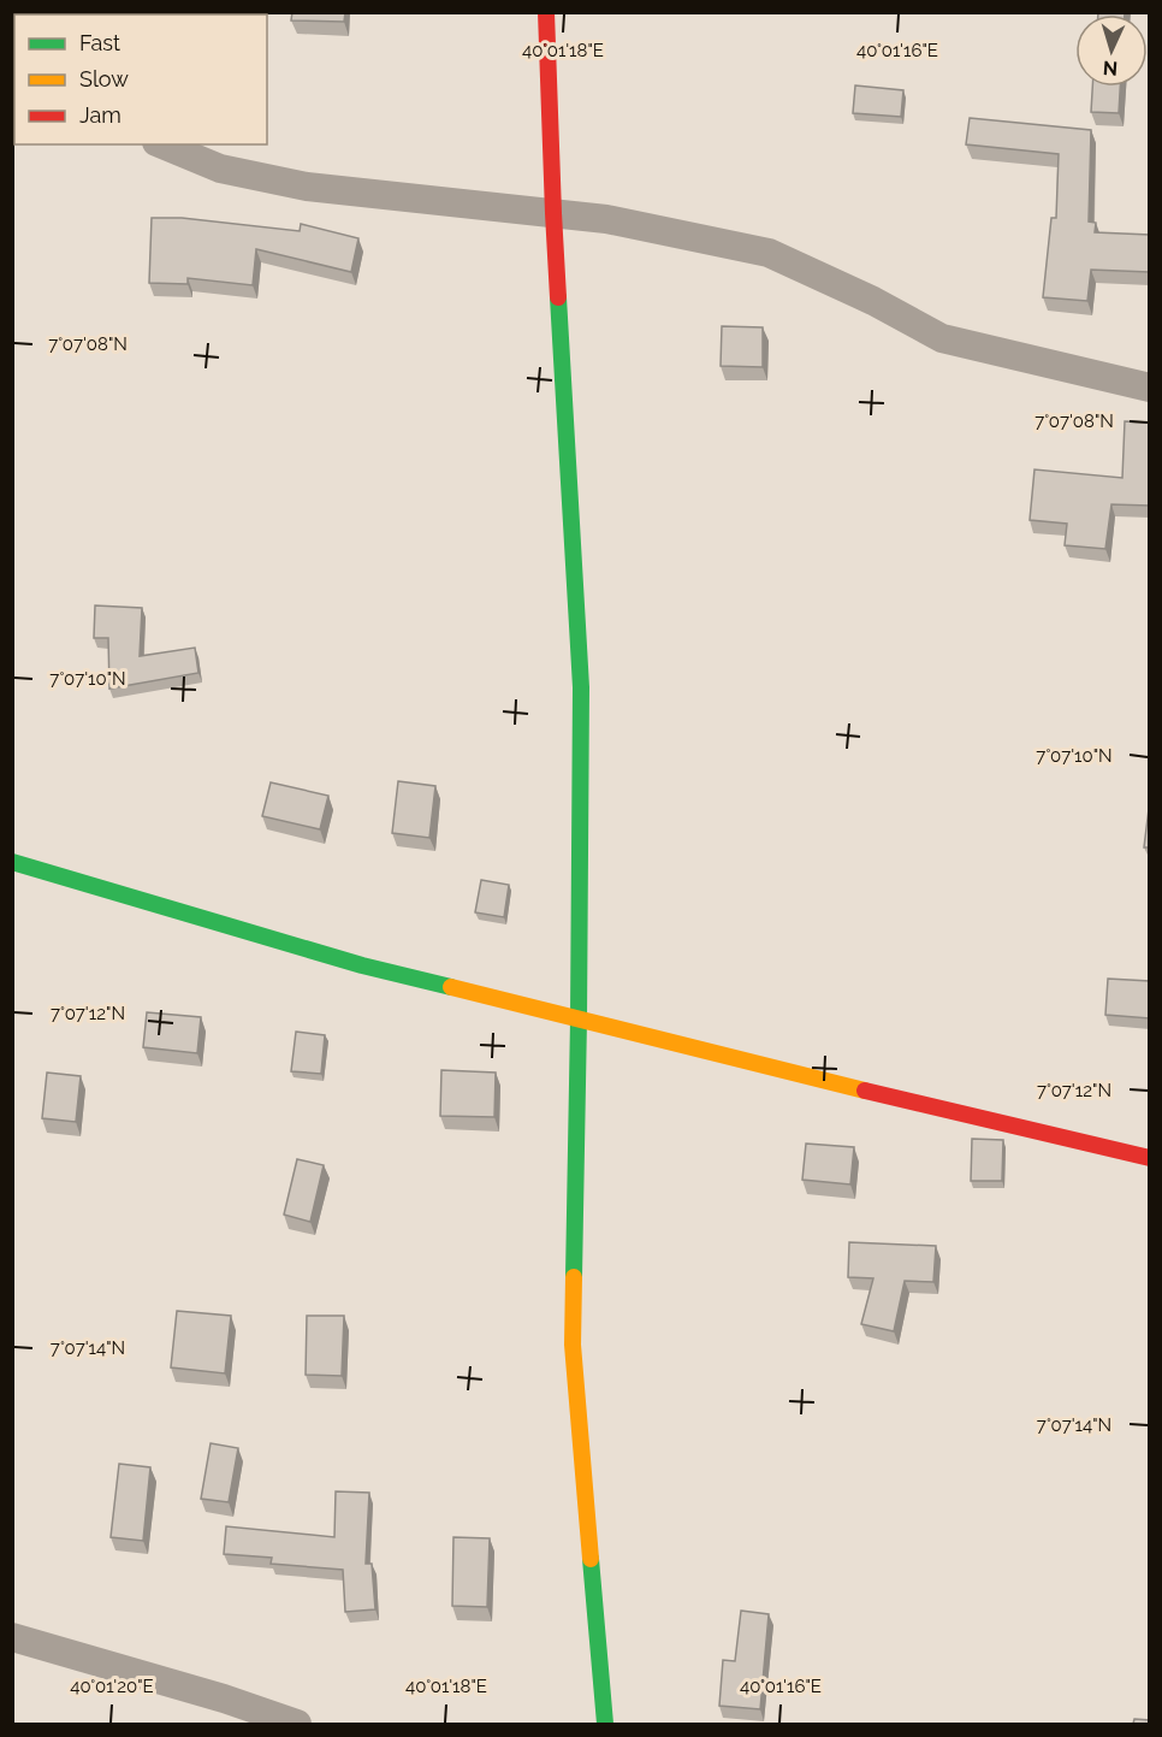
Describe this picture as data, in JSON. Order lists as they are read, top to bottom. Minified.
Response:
{"legend":["Fast","Slow","Jam"],"north":"bottom","coordinates":["40°01'18\"E","40°01'16\"E","7°07'08\"N","7°07'10\"N","7°07'12\"N","7°07'14\"N","40°01'20\"E"]}
